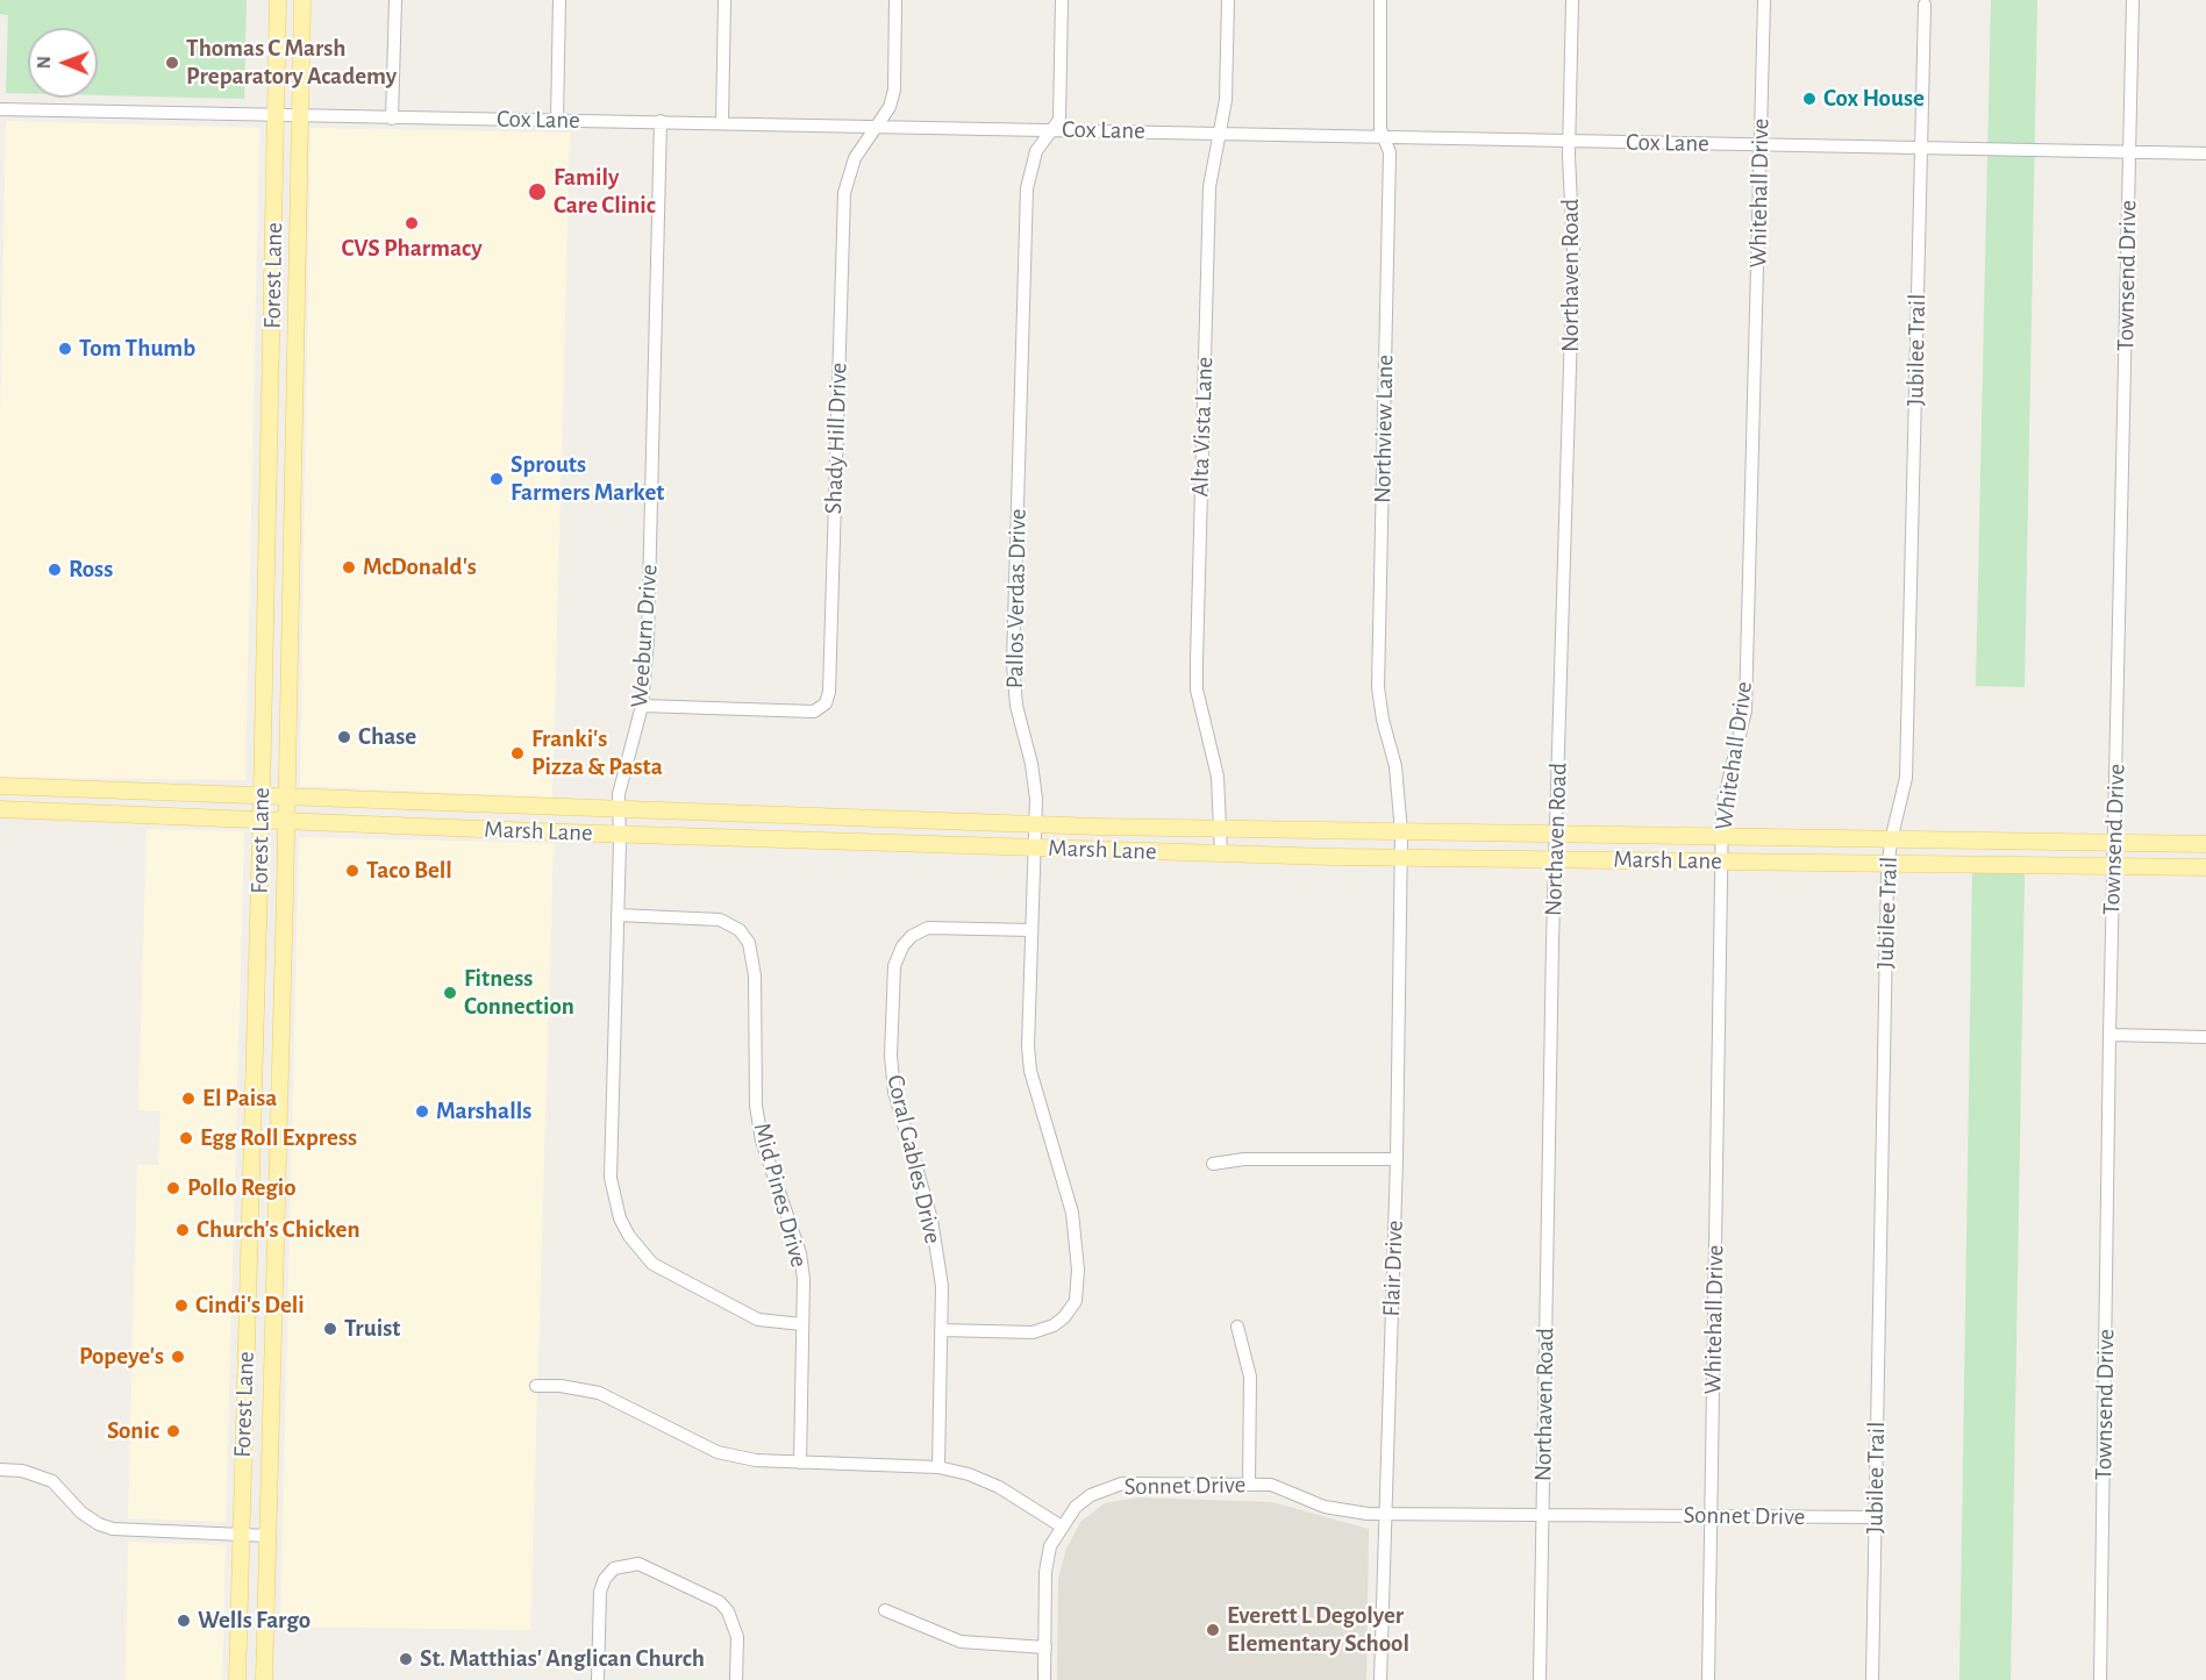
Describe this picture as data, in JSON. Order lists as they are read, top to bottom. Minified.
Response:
{"streets":{"main road":["Forest Lane","Marsh Lane"],"street":["Cox Lane","Whitehall Drive","Northaven Road","Townsend Drive","Jubilee Trail","Alta Vista Lane","Northview Lane","Shady Hill Drive","Pallos Verdas Drive","Weeburn Drive","Coral Gables Drive","Mid Pines Drive","Flair Drive","Sonnet Drive"]},"crossings":[["Cox Lane","Whitehall Drive"],["Cox Lane","Forest Lane"],["Cox Lane","Northaven Road"],["Cox Lane","Townsend Drive"],["Cox Lane","Jubilee Trail"],["Cox Lane","Alta Vista Lane"],["Cox Lane","Northview Lane"],["Cox Lane","Shady Hill Drive"],["Cox Lane","Pallos Verdas Drive"],["Cox Lane","Weeburn Drive"],["Whitehall Drive","Marsh Lane"],["Whitehall Drive","Sonnet Drive"],["Forest Lane","Marsh Lane"],["Northaven Road","Marsh Lane"],["Northaven Road","Sonnet Drive"],["Townsend Drive","Marsh Lane"],["Jubilee Trail","Marsh Lane"],["Jubilee Trail","Sonnet Drive"],["Alta Vista Lane","Marsh Lane"],["Northview Lane","Marsh Lane"],["Northview Lane","Flair Drive"],["Shady Hill Drive","Weeburn Drive"],["Pallos Verdas Drive","Marsh Lane"],["Pallos Verdas Drive","Coral Gables Drive"],["Weeburn Drive","Marsh Lane"],["Weeburn Drive","Mid Pines Drive"],["Marsh Lane","Flair Drive"],["Flair Drive","Sonnet Drive"]],"places":["Thomas C Marsh Preparatory Academy","Cox House","Family Care Clinic","CVS Pharmacy","Tom Thumb","Sprouts Farmers Market","McDonald's","Ross","Chase","Franki's Pizza & Pasta","Taco Bell","Fitness Connection","El Paisa","Marshalls","Egg Roll Express","Pollo Regio","Church's Chicken","Cindi's Deli","Truist","Popeye's","Sonic","Wells Fargo","Everett L Degolyer Elementary School","St. Matthias' Anglican Church"],"north":"left"}
